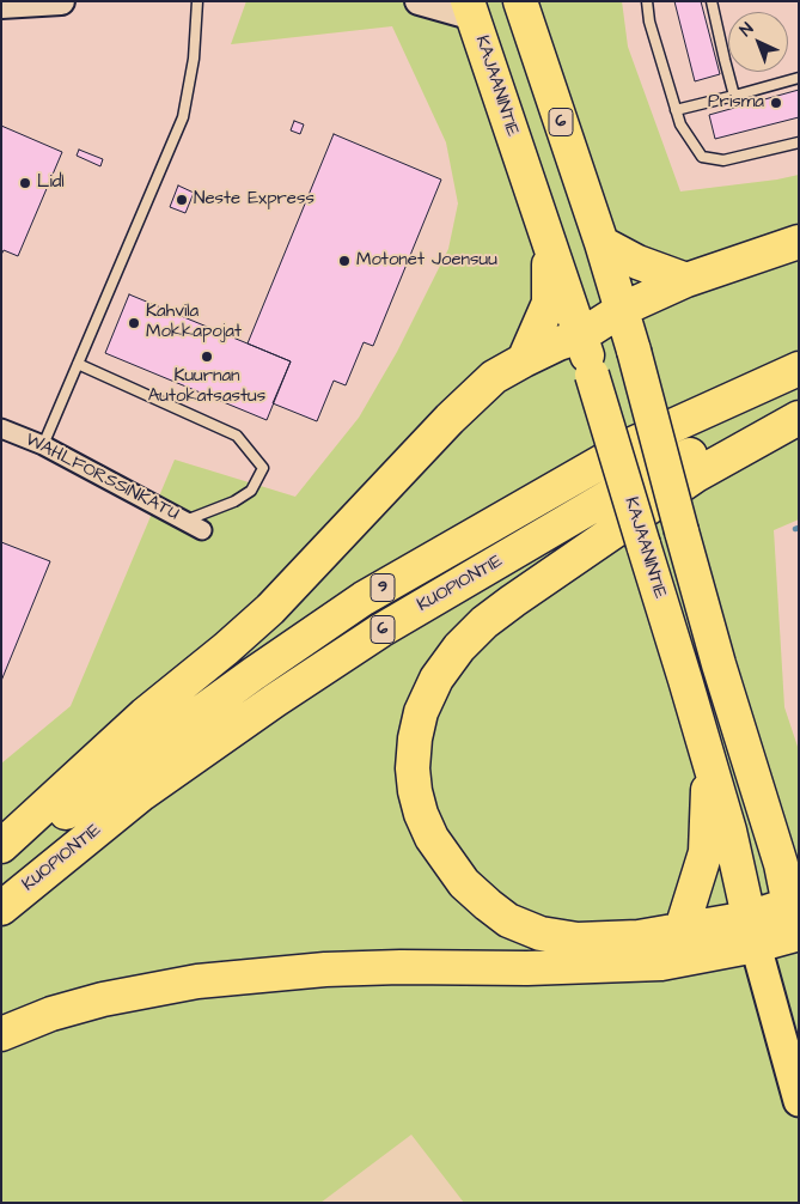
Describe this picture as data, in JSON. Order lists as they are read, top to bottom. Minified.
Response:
{"streets":{"highway":["KAJAANINTIE","6","KUOPIONTIE","9"],"street":["WAHLFORSSINKATU"]},"places":["Prisma","Lidl","Neste Express","Motonet Joensuu","Kahvila Mokkapojat","Kuurnan Autokatsastus"],"north":"top left"}
